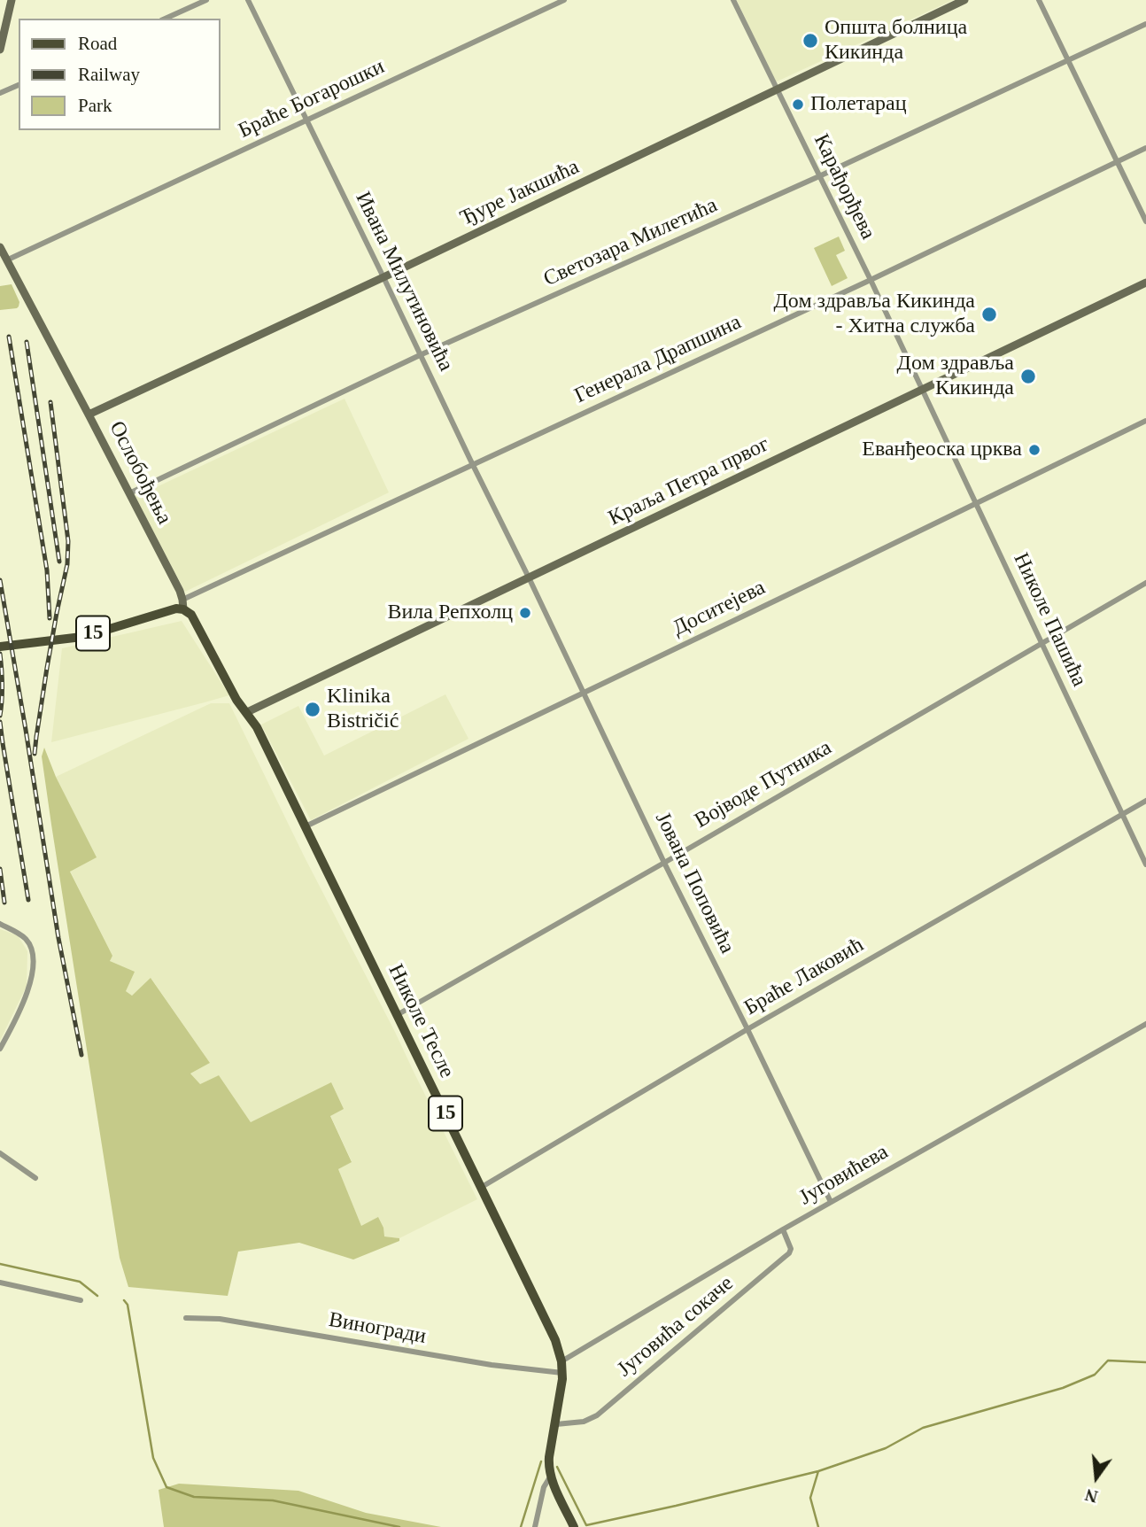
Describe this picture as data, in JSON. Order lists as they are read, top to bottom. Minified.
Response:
{"streets":{"main road":["Ђуре Јакшића","Ослобођења","Краља Петра првог","15","Николе Тесле"],"street":["Браће Богарошки","Карађорђева","Светозара Милетића","Ивана Милутиновића","Генерала Драпшина","Доситејева","Николе Пашића","Војводе Путника","Јована Поповића","Браће Лаковић","Југовићева","Југовића сокаче","Виногради"]},"crossings":[["Браће Богарошки","Ивана Милутиновића"],["Браће Богарошки","Ослобођења"],["Карађорђева","Ђуре Јакшића"],["Карађорђева","Светозара Милетића"],["Карађорђева","Генерала Драпшина"],["Карађорђева","Краља Петра првог"],["Карађорђева","Николе Пашића"],["Ђуре Јакшића","Ивана Милутиновића"],["Ђуре Јакшића","Ослобођења"],["Светозара Милетића","Ивана Милутиновића"],["Светозара Милетића","Ослобођења"],["Ивана Милутиновића","Генерала Драпшина"],["Ивана Милутиновића","Краља Петра првог"],["Ивана Милутиновића","Јована Поповића"],["Генерала Драпшина","Ослобођења"],["Генерала Драпшина","15"],["Ослобођења","Краља Петра првог"],["Ослобођења","15"],["Ослобођења","Николе Тесле"],["Краља Петра првог","Николе Пашића"],["Краља Петра првог","Јована Поповића"],["Краља Петра првог","Николе Тесле"],["Доситејева","Николе Пашића"],["Доситејева","Јована Поповића"],["Доситејева","Николе Тесле"],["Николе Пашића","Војводе Путника"],["Николе Пашића","Браће Лаковић"],["Војводе Путника","Јована Поповића"],["Војводе Путника","Николе Тесле"],["Јована Поповића","Браће Лаковић"],["Јована Поповића","Југовићева"],["Браће Лаковић","Николе Тесле"],["Николе Тесле","Југовићева"],["Николе Тесле","Југовића сокаче"],["Николе Тесле","Виногради"],["Југовићева","Југовића сокаче"]],"places":["Општа болница Кикинда","Полетарац","Дом здравља Кикинда - Хитна служба","Дом здравља Кикинда","Еванђеоска црква","Вила Репхолц","Klinika Bistričić"],"legend":["Road","Railway","Park"],"north":"bottom"}
